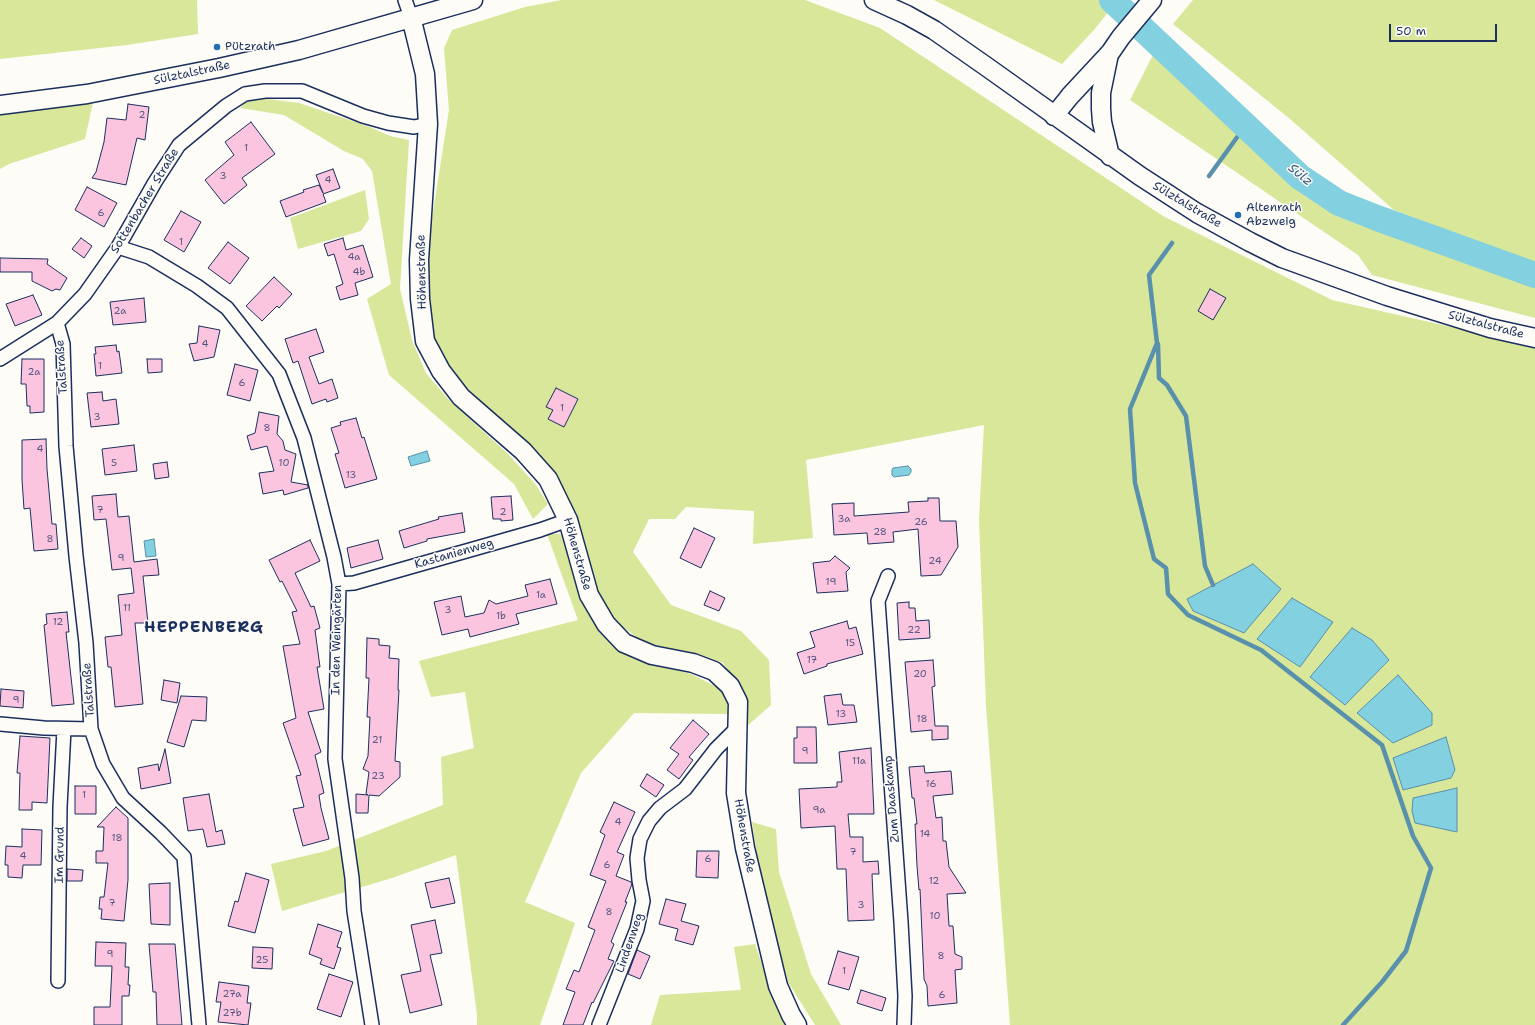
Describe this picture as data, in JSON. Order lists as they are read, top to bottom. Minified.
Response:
{"streets":{"main road":["Sülztalstraße","Höhenstraße"],"street":["Sottenbacher Straße","Talstraße","Kastanienweg","In den Weingärten","Zum Daaskamp","Im Grund","Lindenweg"]},"crossings":[["Sülztalstraße","Höhenstraße"],["Sottenbacher Straße","Höhenstraße"],["Sottenbacher Straße","Talstraße"],["Sottenbacher Straße","In den Weingärten"],["Höhenstraße","Kastanienweg"],["Höhenstraße","Lindenweg"],["Kastanienweg","In den Weingärten"]],"districts":["HEPPENBERG"],"water":["Sülz"],"places":["Pützrath","Altenrath Abzweig"],"house_numbers":["2","1","3","4","6","1","4a","4b","2a","4","1","2a","6","1","3","8","4","5","10","13","7","2","3a","26","28","8","9","24","19","1a","11","3","1b","12","22","15","17","20","9","13","18","21","9","11a","23","16","1","9a","4","14","18","7","4","6","6","12","7","3","8","10","9","8","25","1","27a","6","27b"],"scale_bar":"50 m"}
